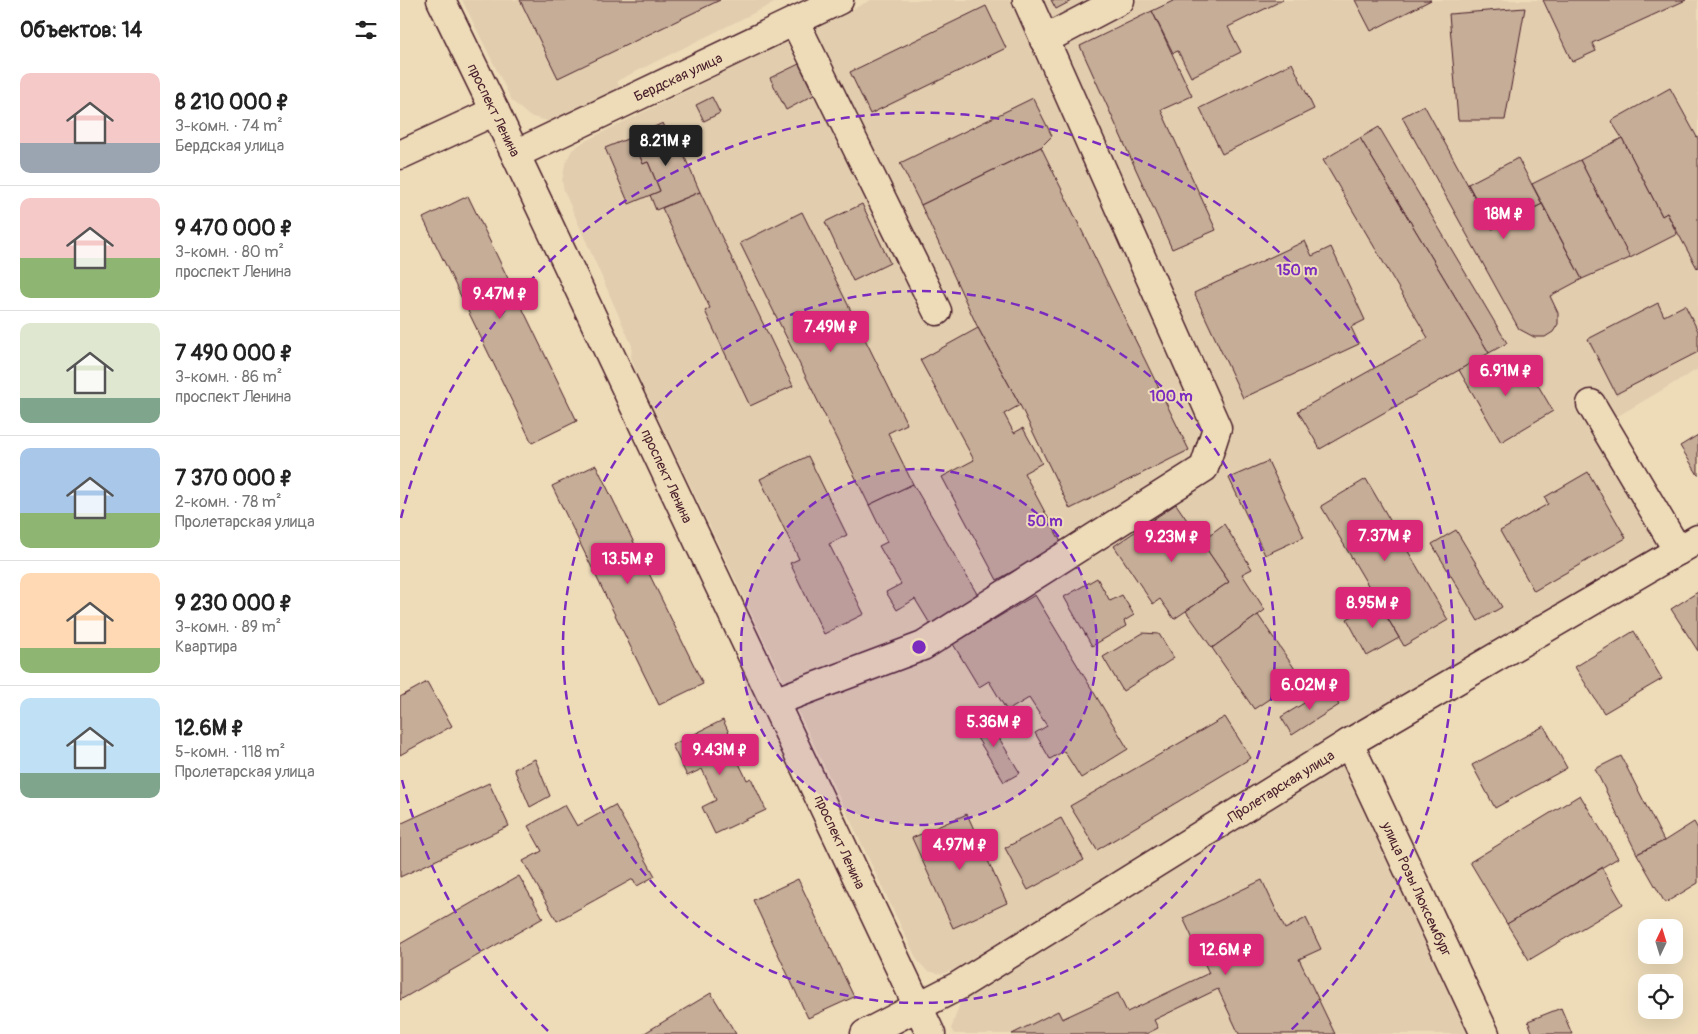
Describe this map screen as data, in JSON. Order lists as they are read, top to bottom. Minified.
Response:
{"streets":{"street":["Бердская улица","проспект Ленина","Пролетарская улица","улица Розы Люксембург"]},"crossings":[["Бердская улица","проспект Ленина"],["проспект Ленина","Пролетарская улица"],["Пролетарская улица","улица Розы Люксембург"]],"north":"top","page":{"heading":"Объектов: 14","list":[{"name":"8 210 000 ₽","note":"3-комн. · 74 m² · Бердская улица"},{"name":"9 470 000 ₽","note":"3-комн. · 80 m² · проспект Ленина"},{"name":"7 490 000 ₽","note":"3-комн. · 86 m² · проспект Ленина"},{"name":"7 370 000 ₽","note":"2-комн. · 78 m² · Пролетарская улица"},{"name":"9 230 000 ₽","note":"3-комн. · 89 m² · Квартира"},{"name":"12.6M ₽","note":"5-комн. · 118 m² · Пролетарская улица"}],"price":["8.21M ₽","18M ₽","9.47M ₽","7.49M ₽","6.91M ₽","7.37M ₽","9.23M ₽","13.5M ₽","8.95M ₽","6.02M ₽","5.36M ₽","9.43M ₽","4.97M ₽","12.6M ₽"]},"rings":["150 m","100 m","50 m"]}
